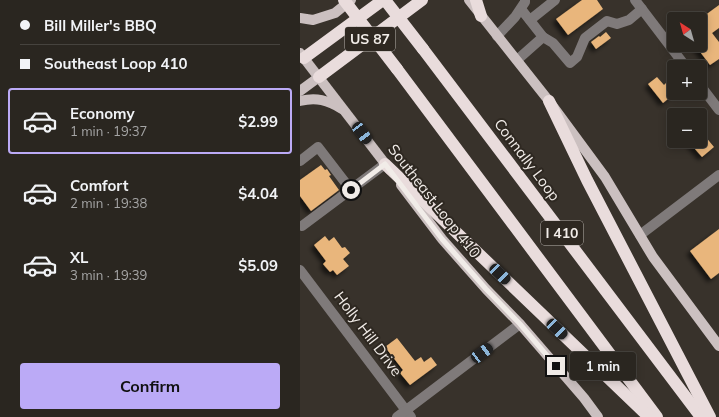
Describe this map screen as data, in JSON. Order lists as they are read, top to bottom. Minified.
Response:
{"streets":{"highway":["US 87","Connally Loop","I 410"],"main road":["Southeast Loop 410"],"street":["Holly Hill Drive"]},"crossings":[["US 87","Connally Loop"],["US 87","Southeast Loop 410"]],"north":"top left","page":{"banner":["Bill Miller's BBQ","Southeast Loop 410"],"map_buttons":["+","−"],"list":[{"name":"Economy","note":"1 min · 19:37","value":"$2.99"},{"name":"Comfort","note":"2 min · 19:38","value":"$4.04"},{"name":"XL","note":"3 min · 19:39","value":"$5.09"}],"bubble":"1 min","buttons":"Confirm"}}
